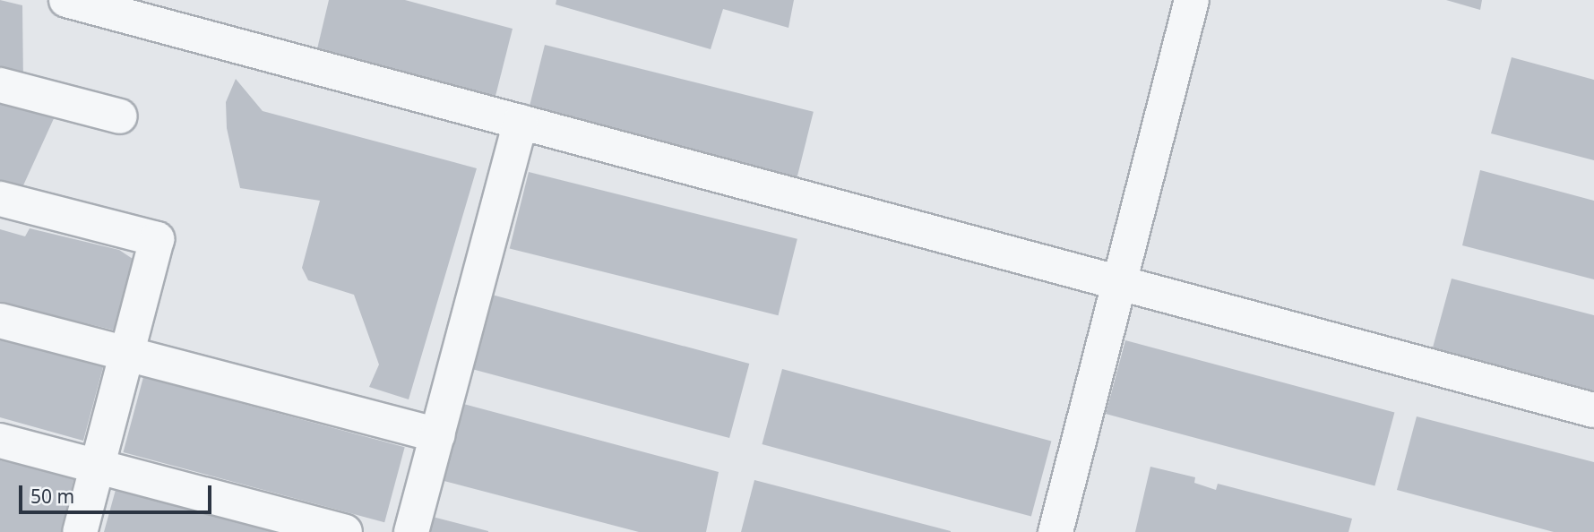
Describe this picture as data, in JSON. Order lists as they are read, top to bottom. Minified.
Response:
{"scale_bar":"50 m"}
